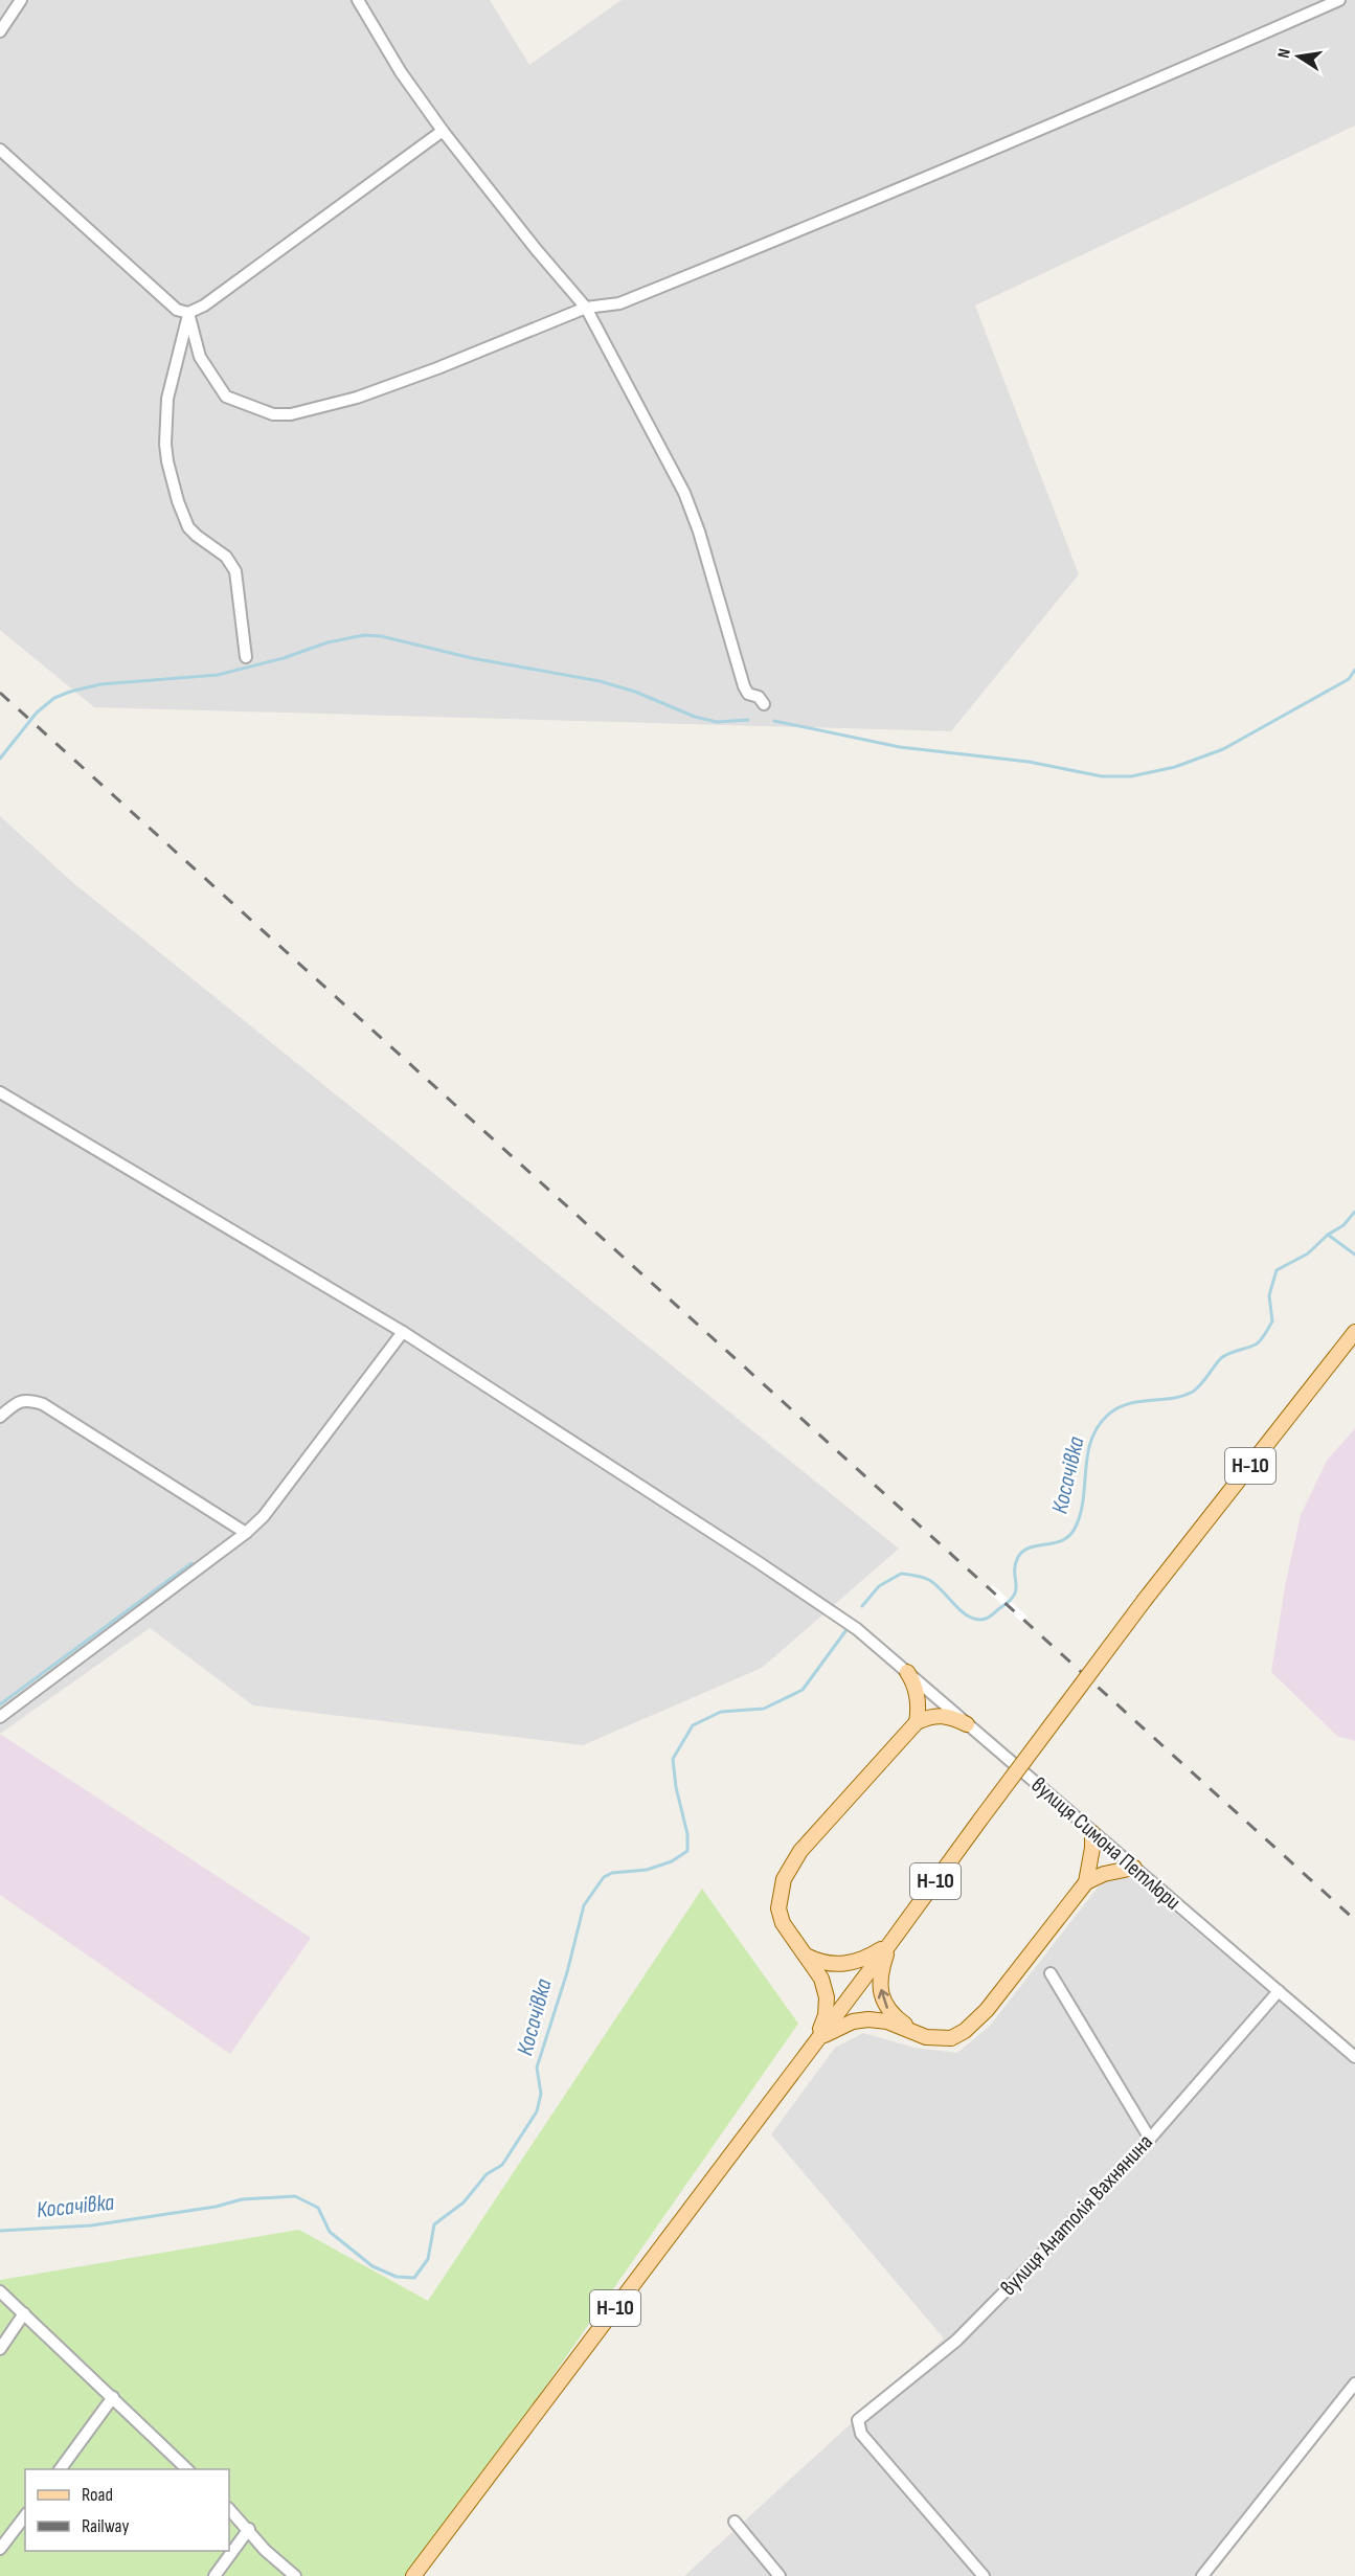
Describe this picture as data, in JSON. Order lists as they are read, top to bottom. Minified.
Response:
{"streets":{"main road":["Н-10"],"street":["вулиця Симона Петлюри","вулиця Анатолія Вахнянина"]},"crossings":[["вулиця Симона Петлюри","вулиця Анатолія Вахнянина"]],"water":["Косачівка"],"legend":["Road","Railway"],"north":"left"}
